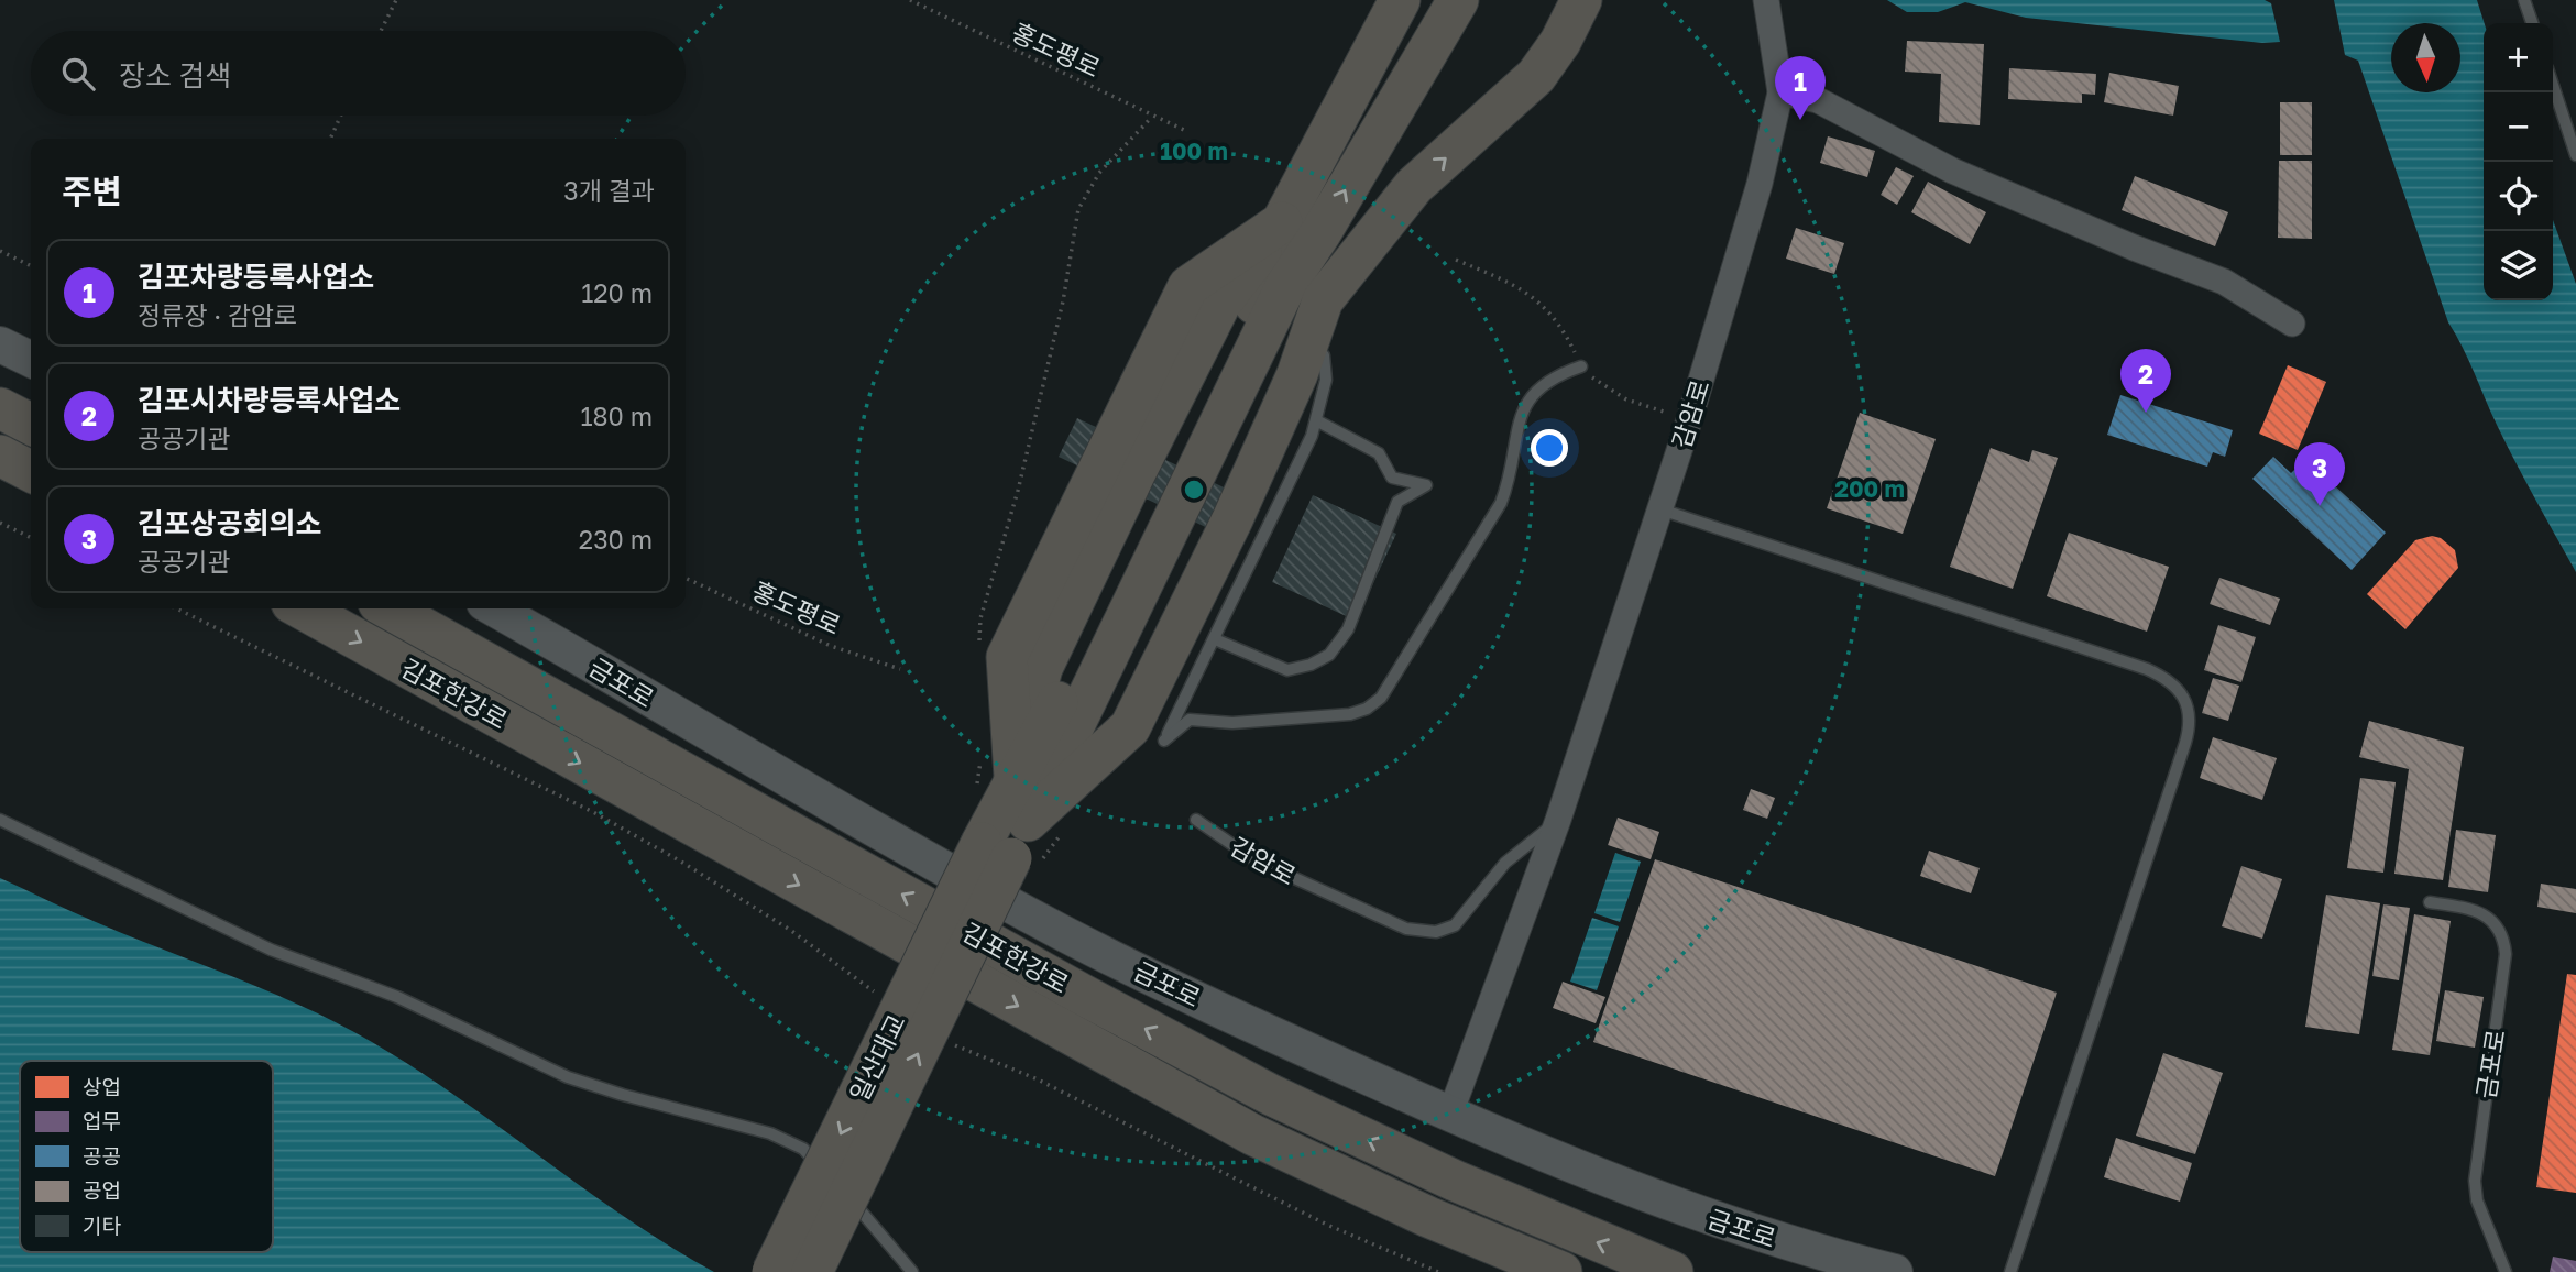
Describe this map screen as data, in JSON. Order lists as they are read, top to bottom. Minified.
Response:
{"streets":{"highway":["김포한강로","일산대교"],"main road":["금포로"],"street":["감암로"],"path":["홍도평로"]},"crossings":[["감암로","금포로"]],"legend":["상업","업무","공공","공업","기타"],"north":"bottom","page":{"map_buttons":["+","−"],"search":"장소 검색","pins":["1","2","3"],"heading":["주변","3개 결과"],"list":[{"mark":"1","name":"김포차량등록사업소","note":"정류장 · 감암로","value":"120 m"},{"mark":"2","name":"김포시차량등록사업소","note":"공공기관","value":"180 m"},{"mark":"3","name":"김포상공회의소","note":"공공기관","value":"230 m"}]},"rings":["100 m","200 m"]}
